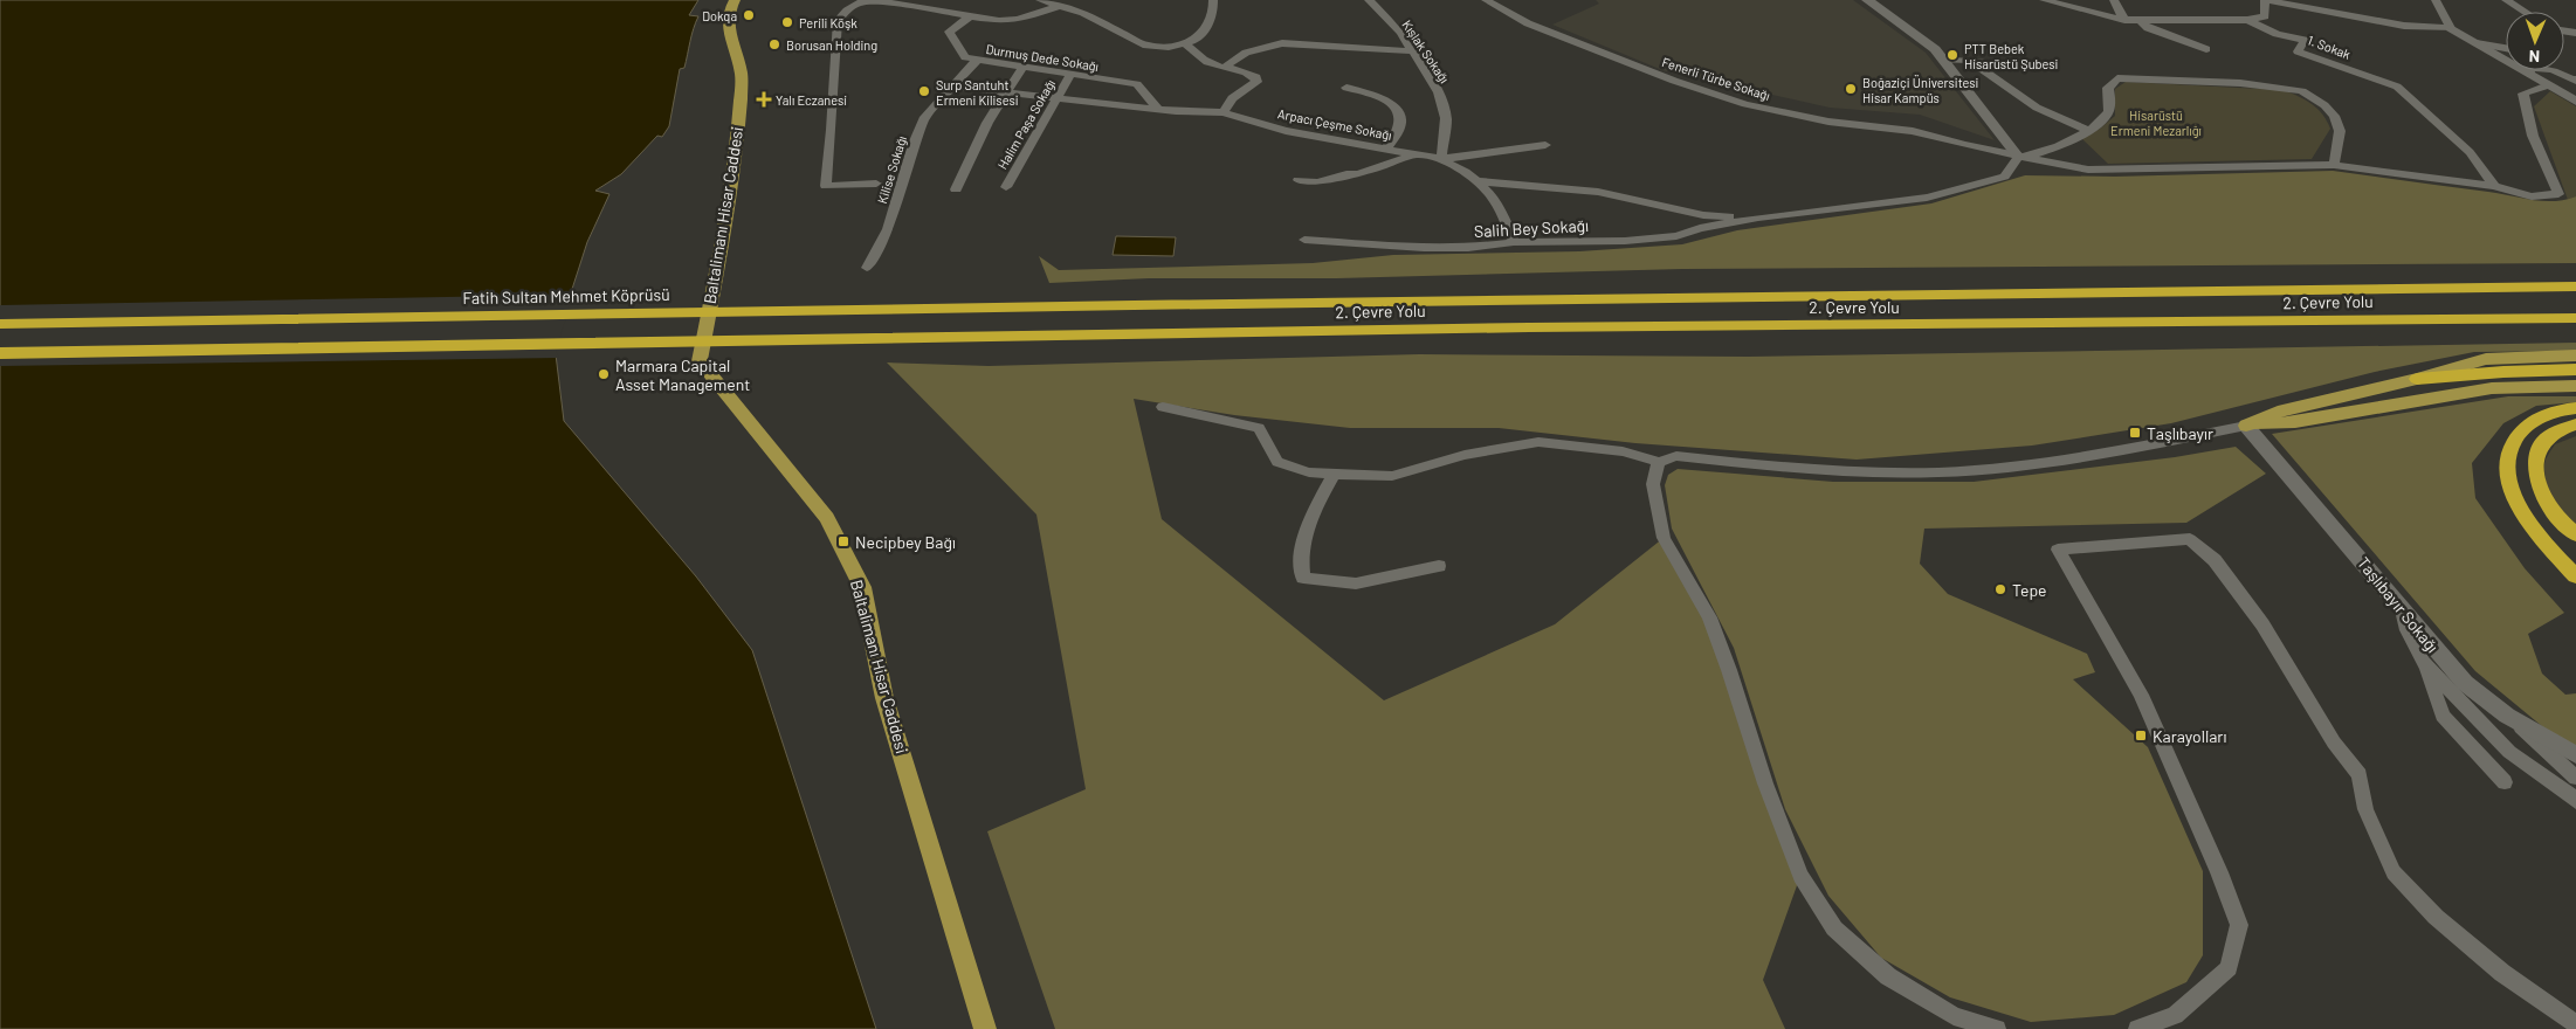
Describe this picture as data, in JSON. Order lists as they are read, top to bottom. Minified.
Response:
{"streets":{"highway":["Fatih Sultan Mehmet Köprüsü","2. Çevre Yolu"],"main road":["Baltalimanı Hisar Caddesi"],"street":["1. Sokak","Kışlak Sokağı","Durmuş Dede Sokağı","Fenerli Türbe Sokağı","Halim Paşa Sokağı","Arpacı Çeşme Sokağı","Kilise Sokağı","Salih Bey Sokağı","Taşlıbayır Sokağı"]},"crossings":[["1. Sokak","Fenerli Türbe Sokağı"],["Kışlak Sokağı","Arpacı Çeşme Sokağı"],["Durmuş Dede Sokağı","Halim Paşa Sokağı"],["Durmuş Dede Sokağı","Arpacı Çeşme Sokağı"],["Durmuş Dede Sokağı","Kilise Sokağı"],["Fenerli Türbe Sokağı","Salih Bey Sokağı"],["Halim Paşa Sokağı","Arpacı Çeşme Sokağı"],["Arpacı Çeşme Sokağı","Kilise Sokağı"],["Fatih Sultan Mehmet Köprüsü","2. Çevre Yolu"]],"parks":["Hisarüstü Ermeni Mezarlığı"],"places":{"other":["Dokqa","Perili Köşk","Borusan Holding","PTT Bebek Hisarüstü Şubesi","Boğaziçi Üniversitesi Hisar Kampüs","Surp Santuht Ermeni Kilisesi","Marmara Capital Asset Management","Tepe"],"health":["Yalı Eczanesi"],"transit":["Taşlıbayır","Necipbey Bağı","Karayolları"]},"north":"bottom"}
